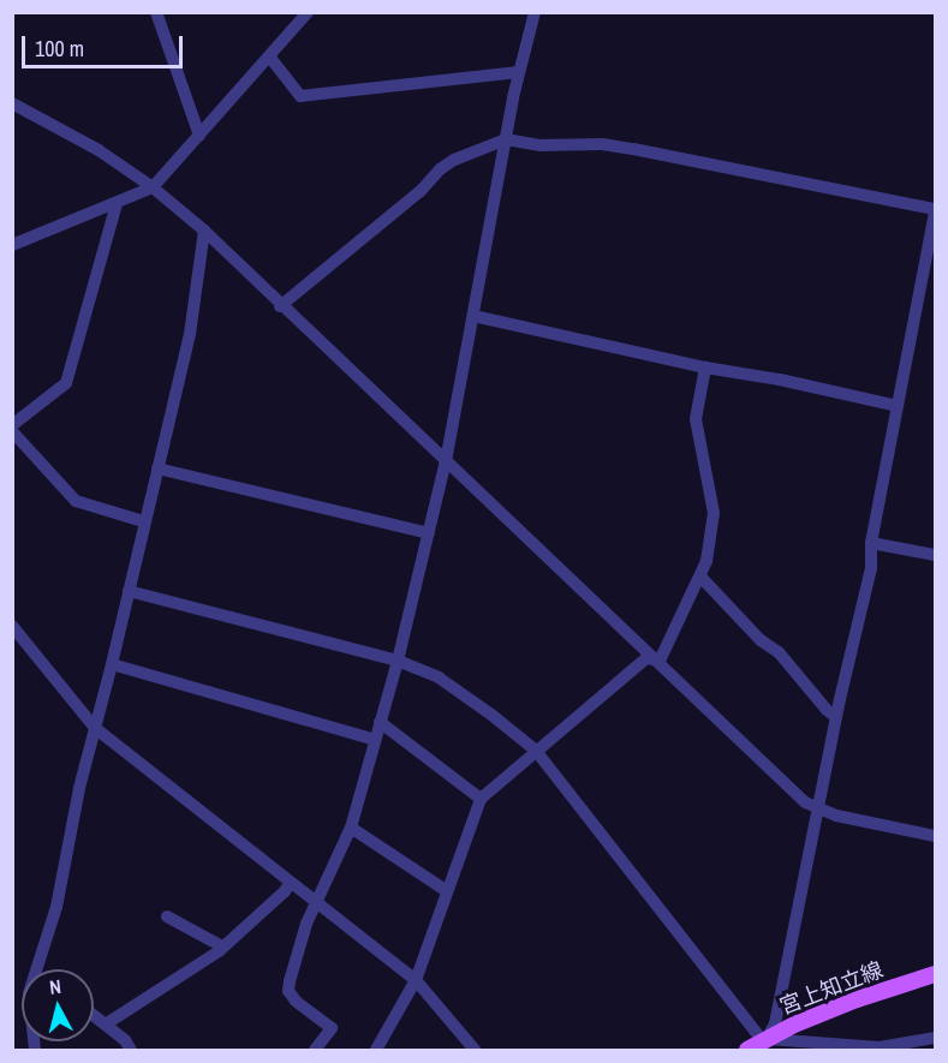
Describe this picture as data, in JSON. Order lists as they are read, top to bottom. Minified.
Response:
{"streets":{"main road":["宮上知立線"]},"scale_bar":"100 m","north":"top"}
